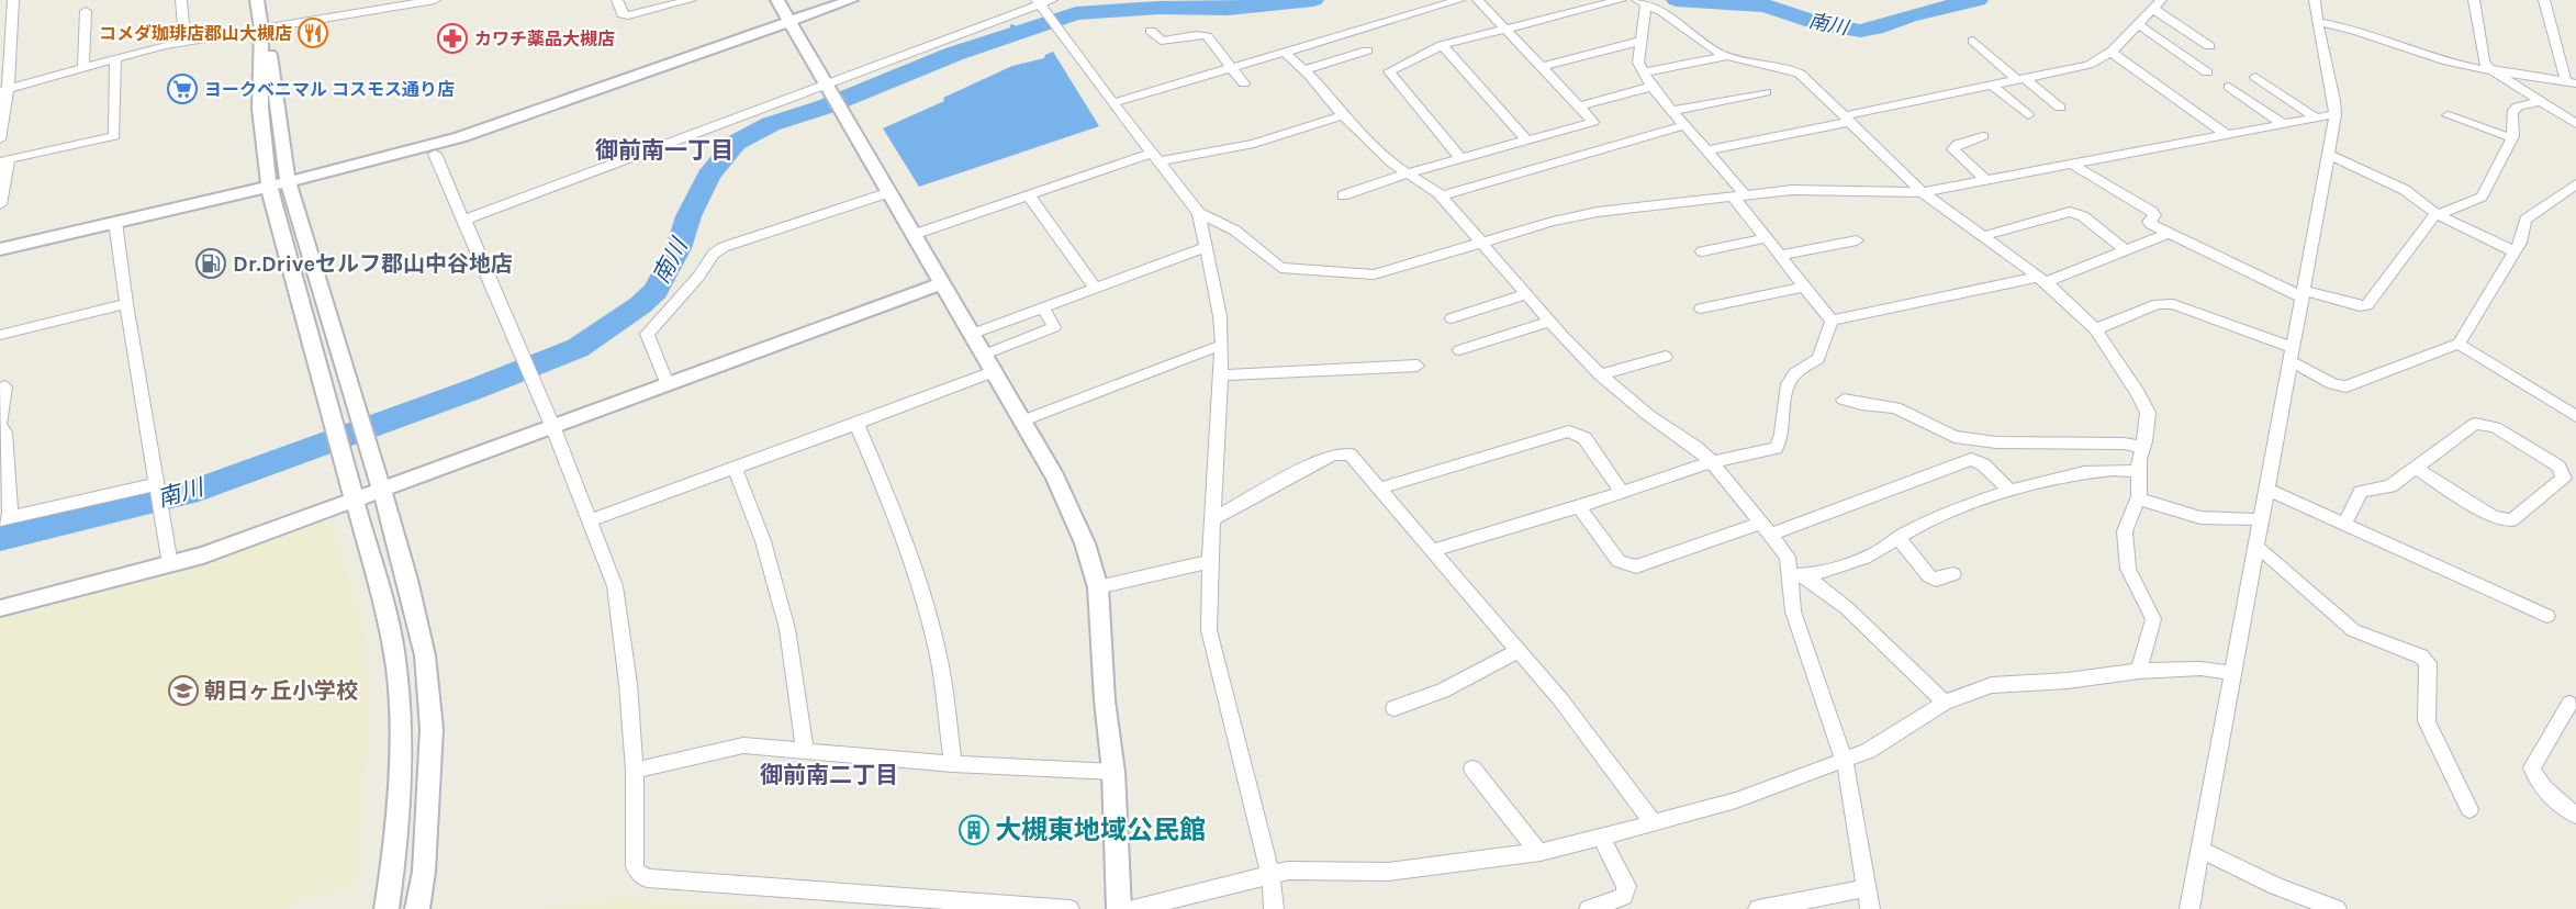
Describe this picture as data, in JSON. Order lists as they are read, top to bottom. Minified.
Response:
{"districts":["御前南一丁目","御前南二丁目"],"water":["南川"],"places":{"restaurant":["コメダ珈琲店郡山大槻店"],"pharmacy":["カワチ薬品大槻店"],"supermarket":["ヨークベニマル コスモス通り店"],"fuel station":["Dr.Driveセルフ郡山中谷地店"],"school or university":["朝日ヶ丘小学校"],"building":["大槻東地域公民館"]}}
